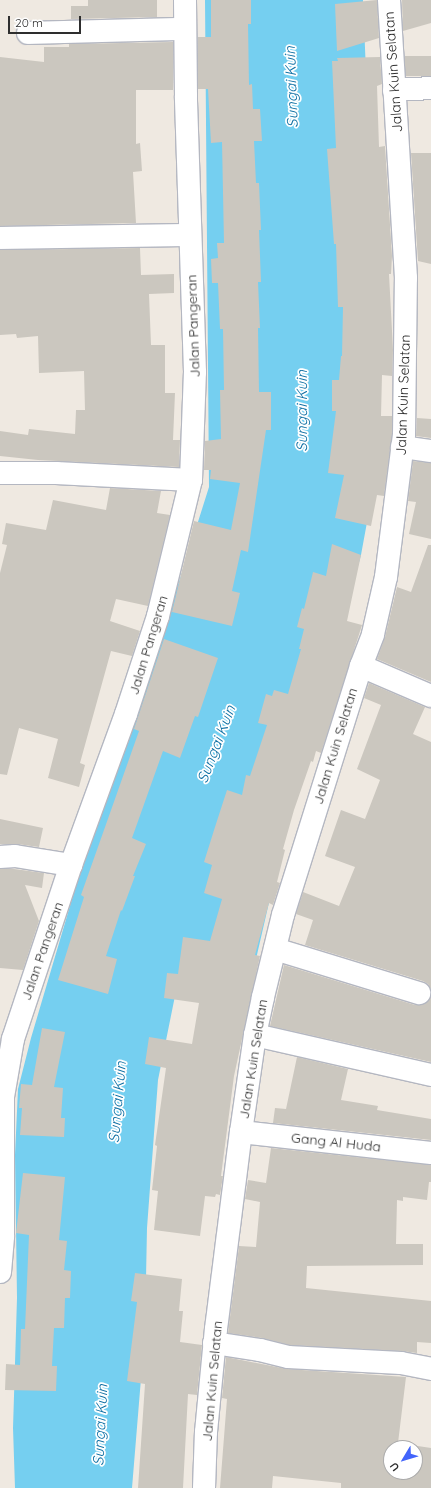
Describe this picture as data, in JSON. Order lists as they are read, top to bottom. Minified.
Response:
{"streets":{"street":["Jalan Kuin Selatan","Jalan Pangeran","Gang Al Huda"]},"crossings":[["Jalan Kuin Selatan","Gang Al Huda"]],"water":["Sungai Kuin"],"scale_bar":"20 m","north":"bottom left"}
